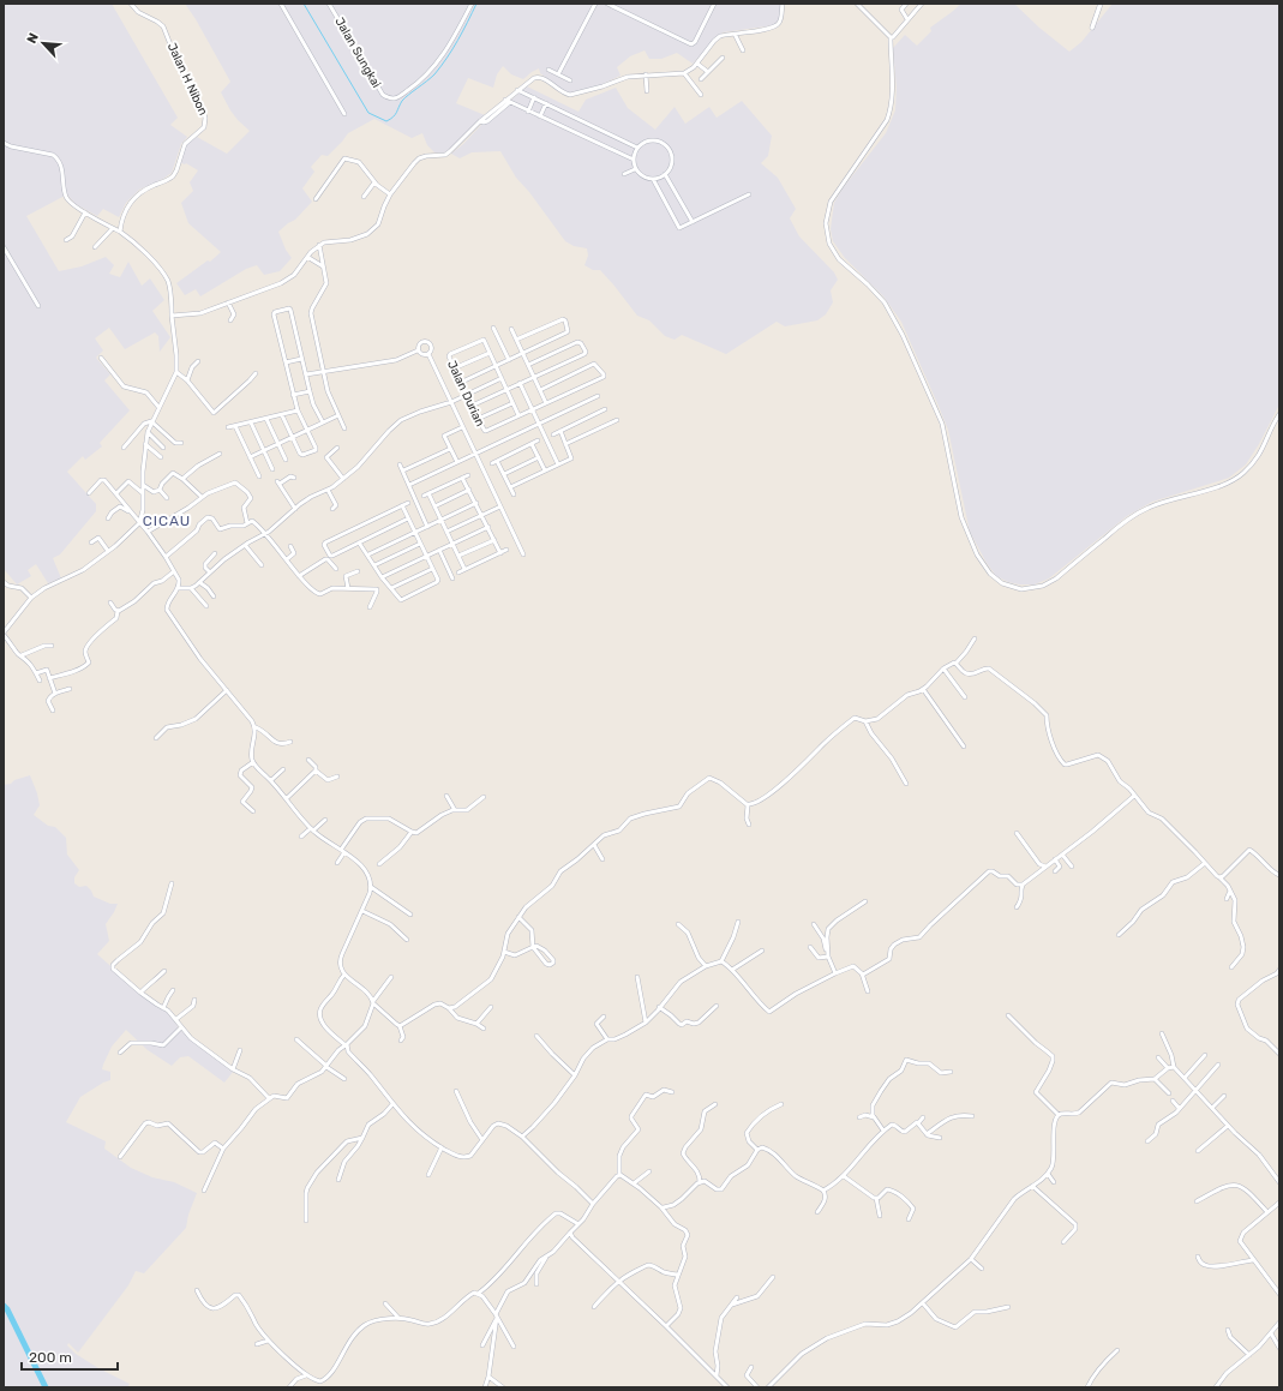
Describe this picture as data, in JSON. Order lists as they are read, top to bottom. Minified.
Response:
{"streets":{"street":["Jalan Sungkai","Jalan H Nibon","Jalan Durian"]},"districts":["CICAU"],"scale_bar":"200 m","north":"top left"}
